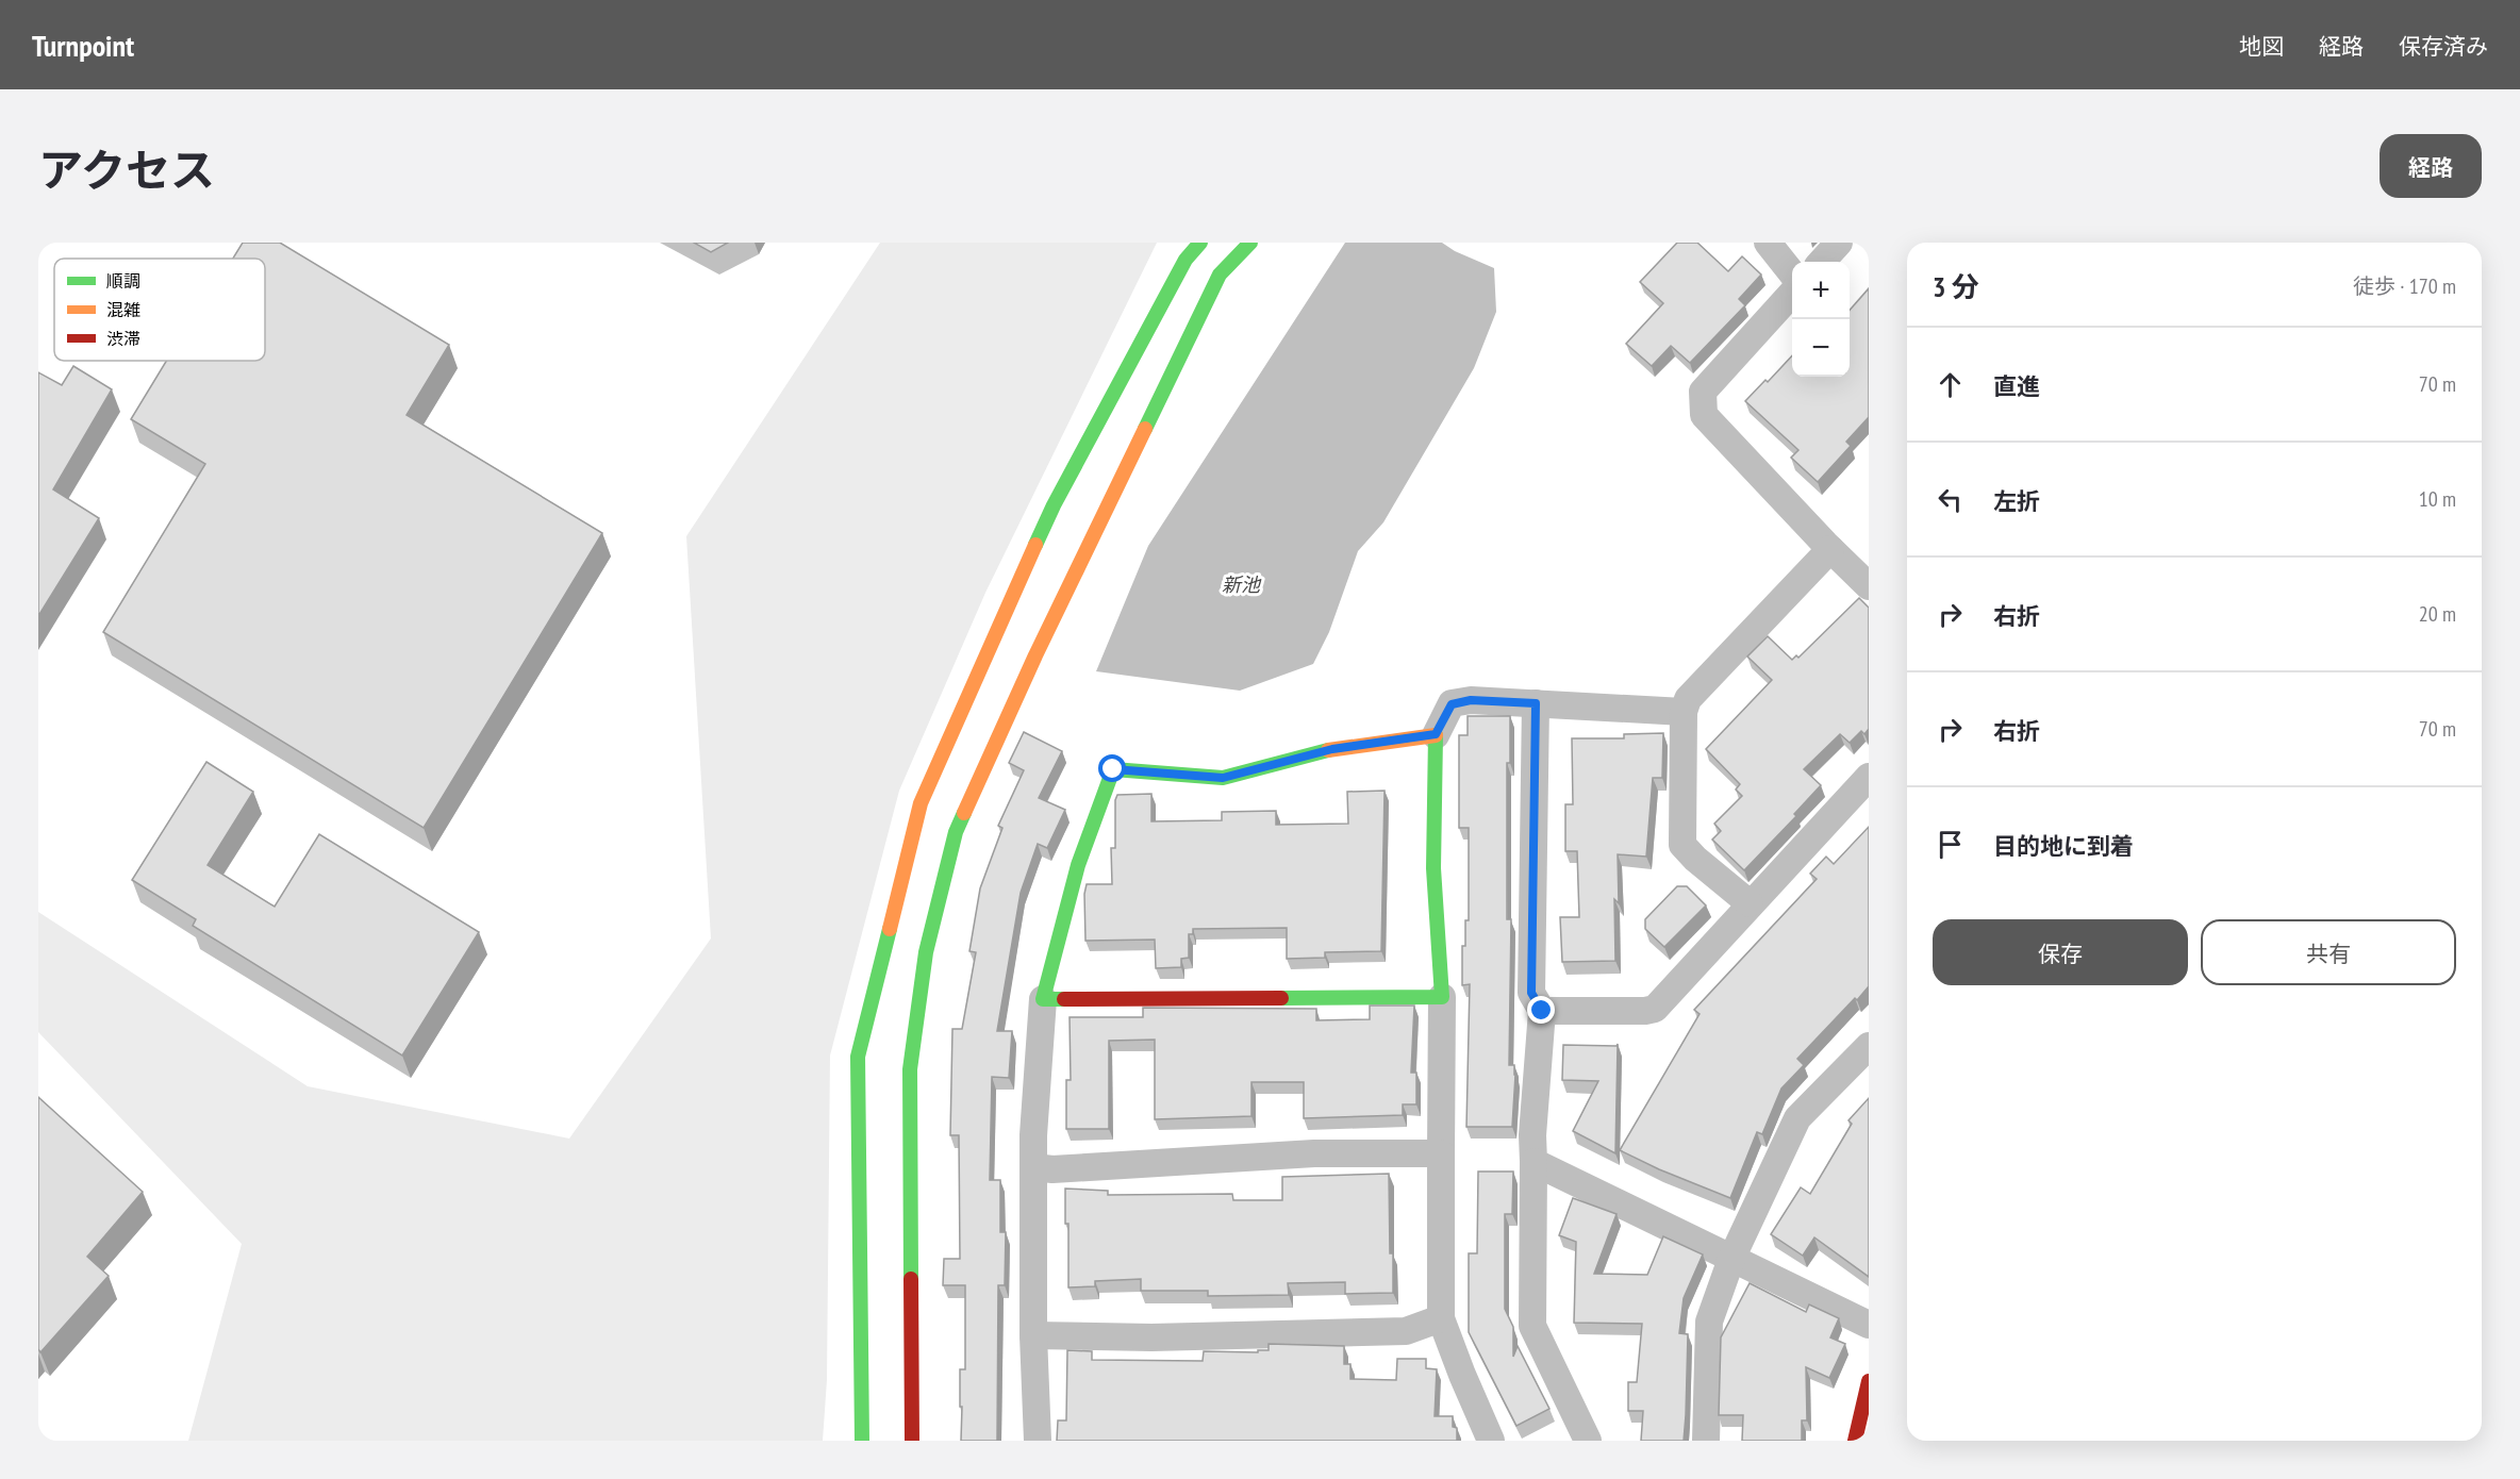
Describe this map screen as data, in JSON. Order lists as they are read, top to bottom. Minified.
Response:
{"water":["新池"],"legend":["順調","混雑","渋滞"],"page":{"header":"Turnpoint","nav":["地図","経路","保存済み"],"title":"アクセス","buttons":["経路",["保存","共有"]],"heading":["3 分","徒歩 · 170 m"],"map_buttons":["+","−"],"list":[["直進","70 m"],["左折","10 m"],["右折","20 m"],["右折","70 m"],"目的地に到着"]}}
